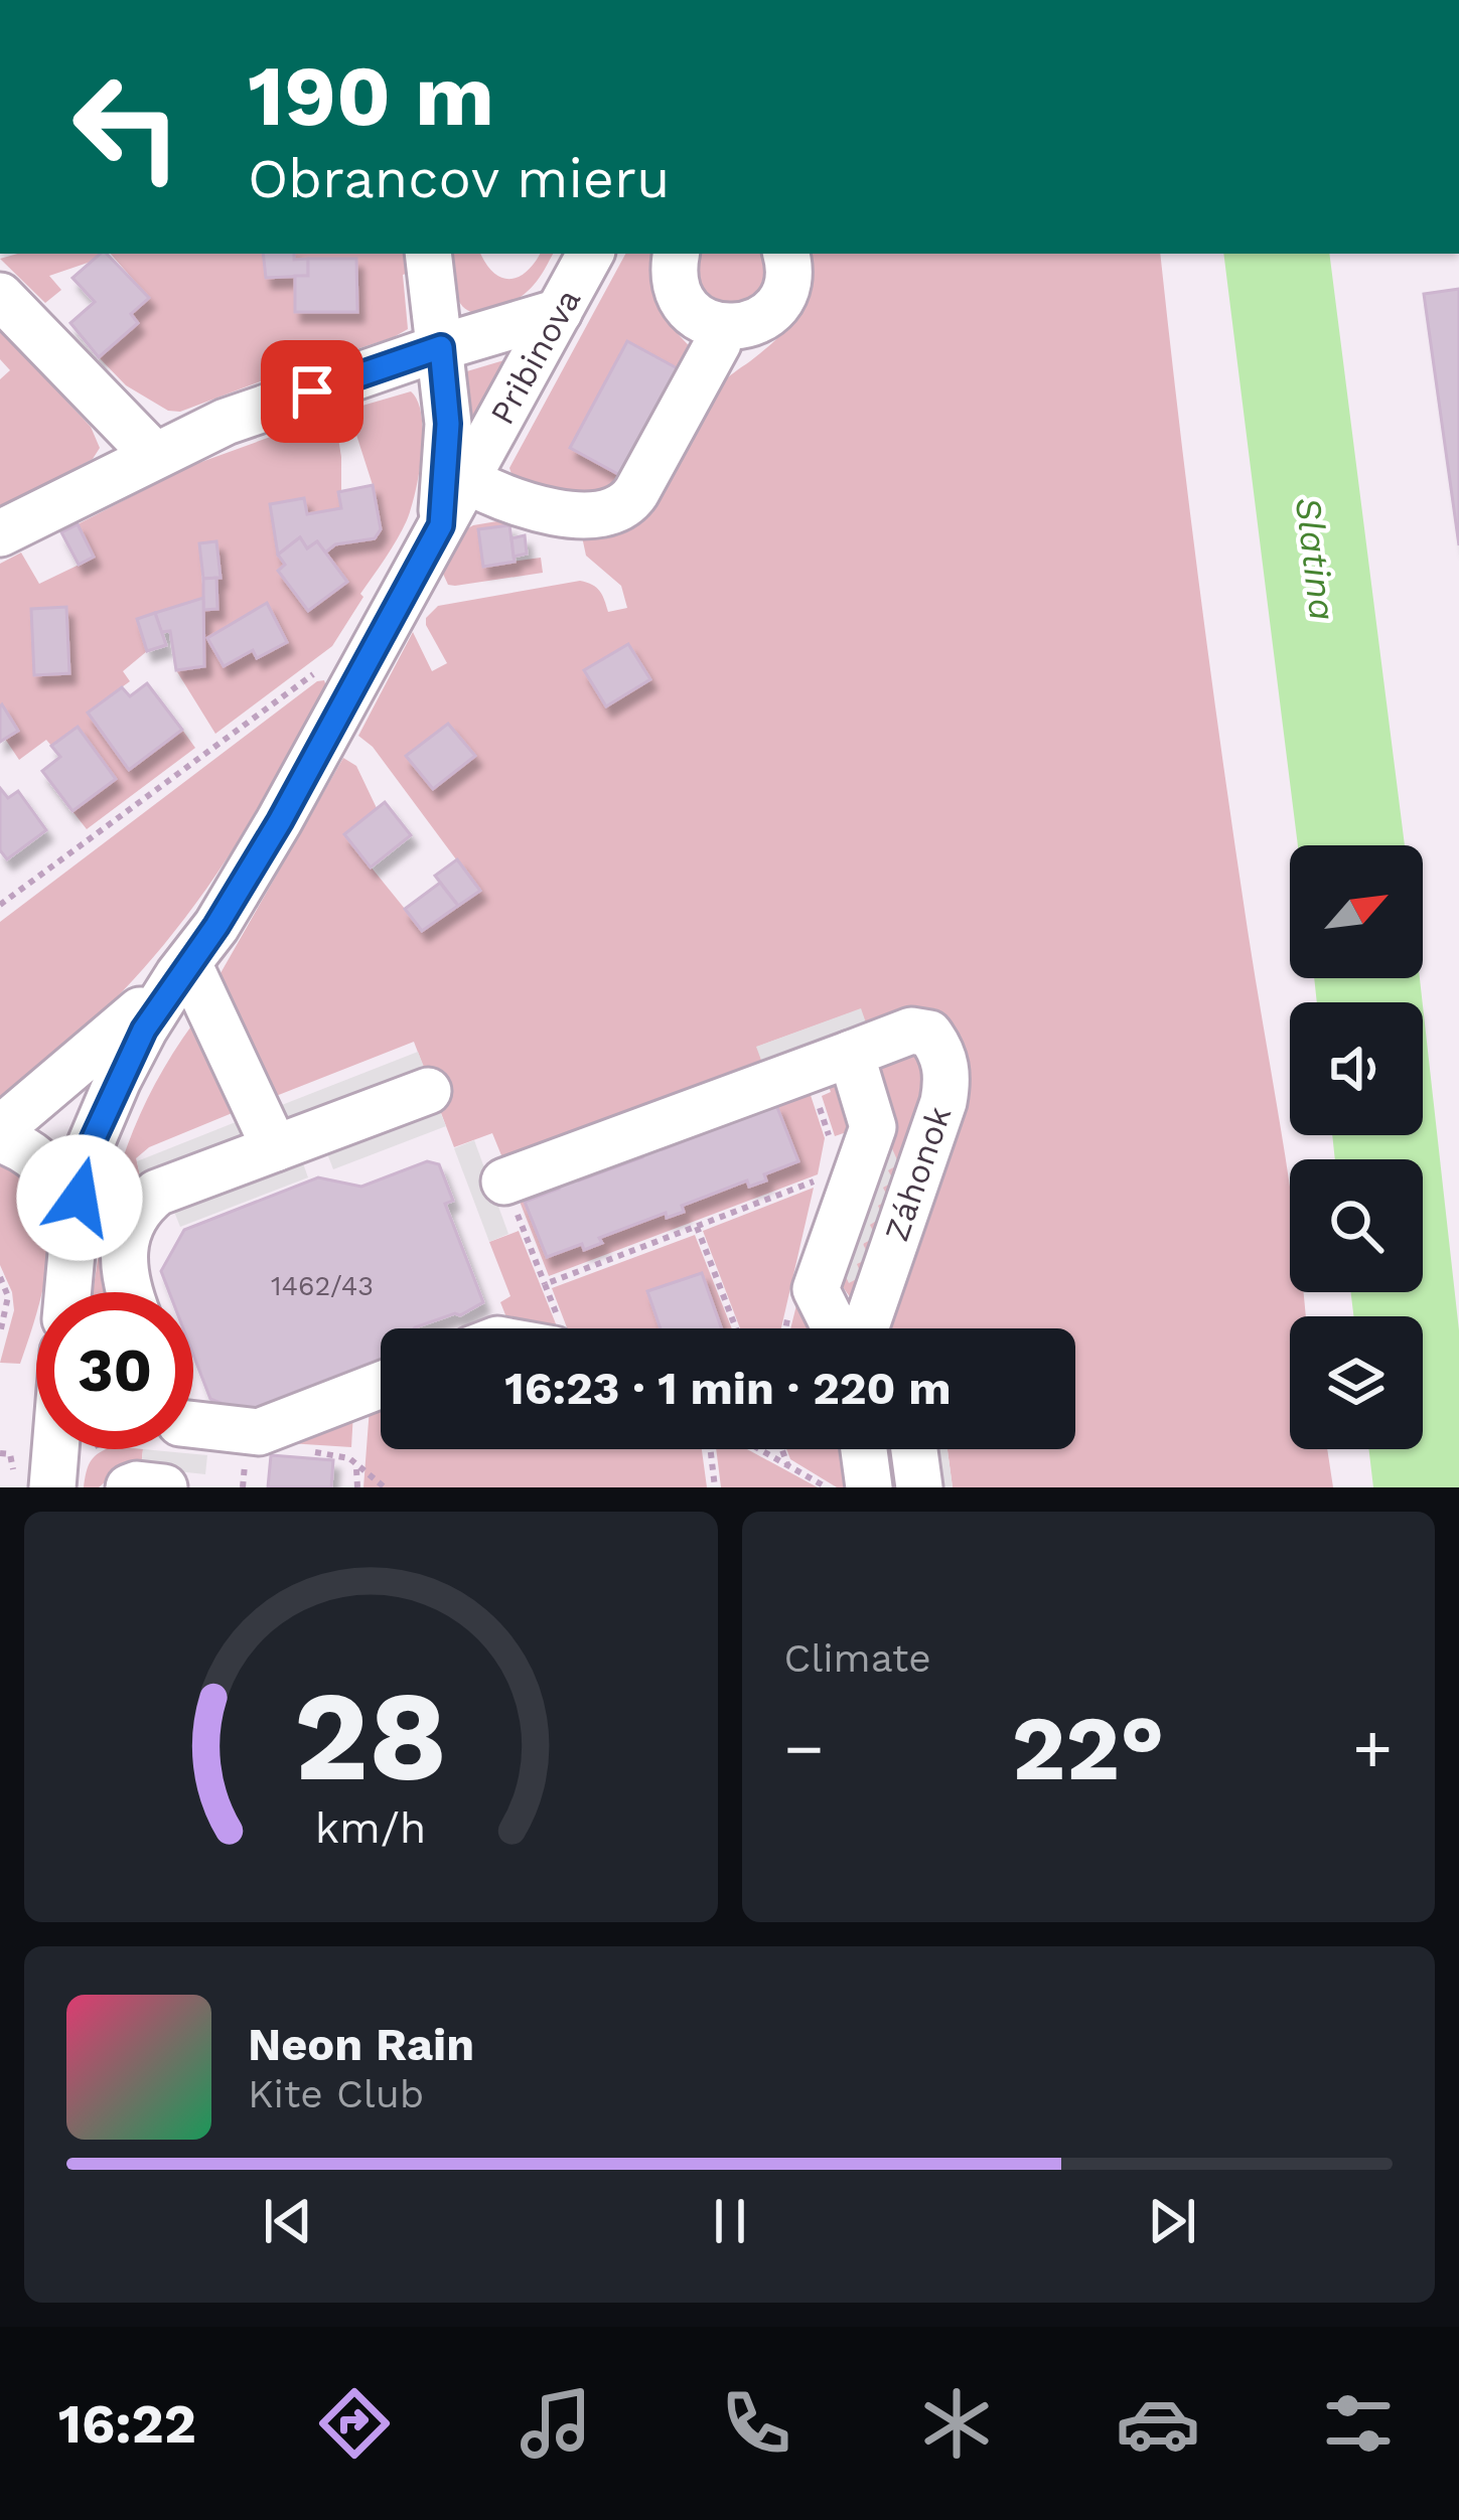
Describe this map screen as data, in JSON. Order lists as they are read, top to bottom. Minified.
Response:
{"streets":{"street":["Pribinova","Záhonok"]},"water":["Slatina"],"house_numbers":["1462/43"],"north":"top right","page":{"turn":["190 m","Obrancov mieru"],"limit":"30","trip":"16:23 · 1 min · 220 m","tile":"Climate","heat":["−","22°","+"],"song":["Neon Rain","Kite Club"],"tabs":"16:22","gauge":["28","km/h"]}}
